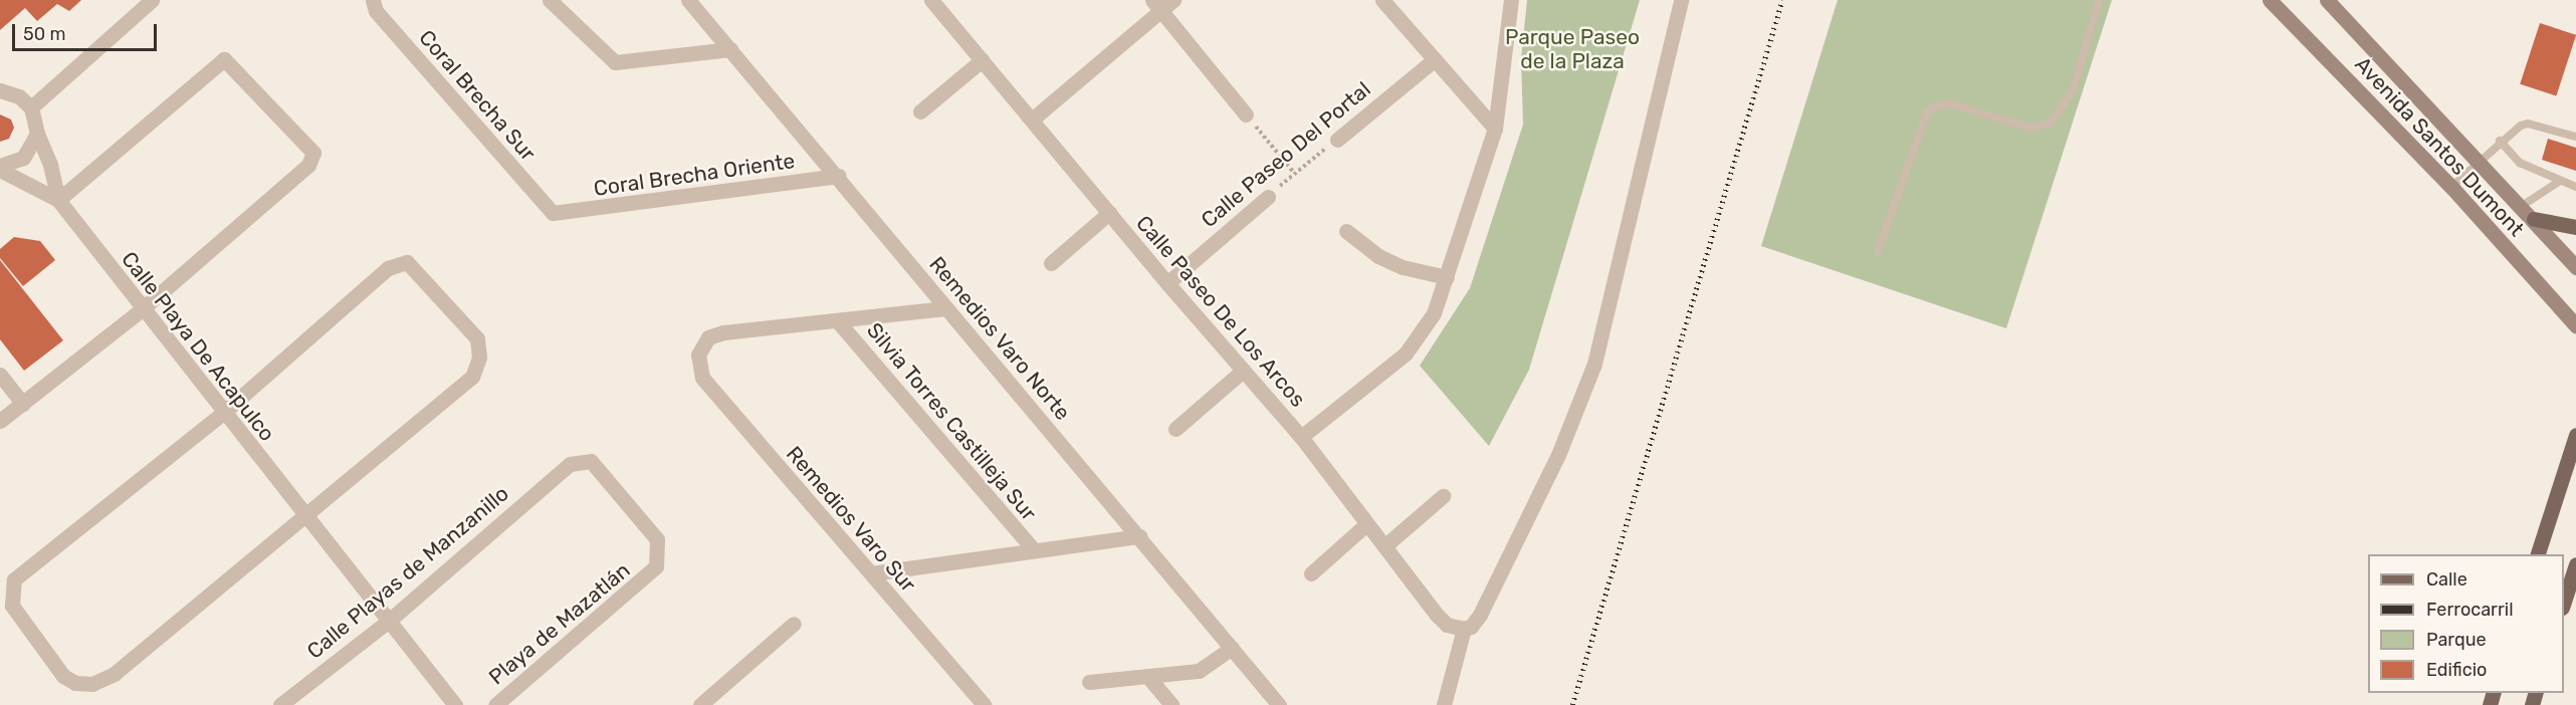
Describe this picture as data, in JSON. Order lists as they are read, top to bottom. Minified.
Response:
{"streets":{"main road":["Avenida Santos Dumont"],"street":["Coral Brecha Sur","Calle Paseo Del Portal","Coral Brecha Oriente","Calle Paseo De Los Arcos","Remedios Varo Norte","Calle Playa De Acapulco","Silvia Torres Castilleja Sur","Remedios Varo Sur","Calle Playas de Manzanillo","Playa de Mazatlán"]},"crossings":[["Coral Brecha Sur","Coral Brecha Oriente"],["Calle Paseo Del Portal","Calle Paseo De Los Arcos"],["Coral Brecha Oriente","Remedios Varo Norte"],["Calle Playa De Acapulco","Calle Playas de Manzanillo"],["Silvia Torres Castilleja Sur","Remedios Varo Sur"],["Calle Playas de Manzanillo","Playa de Mazatlán"]],"parks":["Parque Paseo de la Plaza"],"legend":["Calle","Ferrocarril","Parque","Edificio"],"scale_bar":"50 m"}
